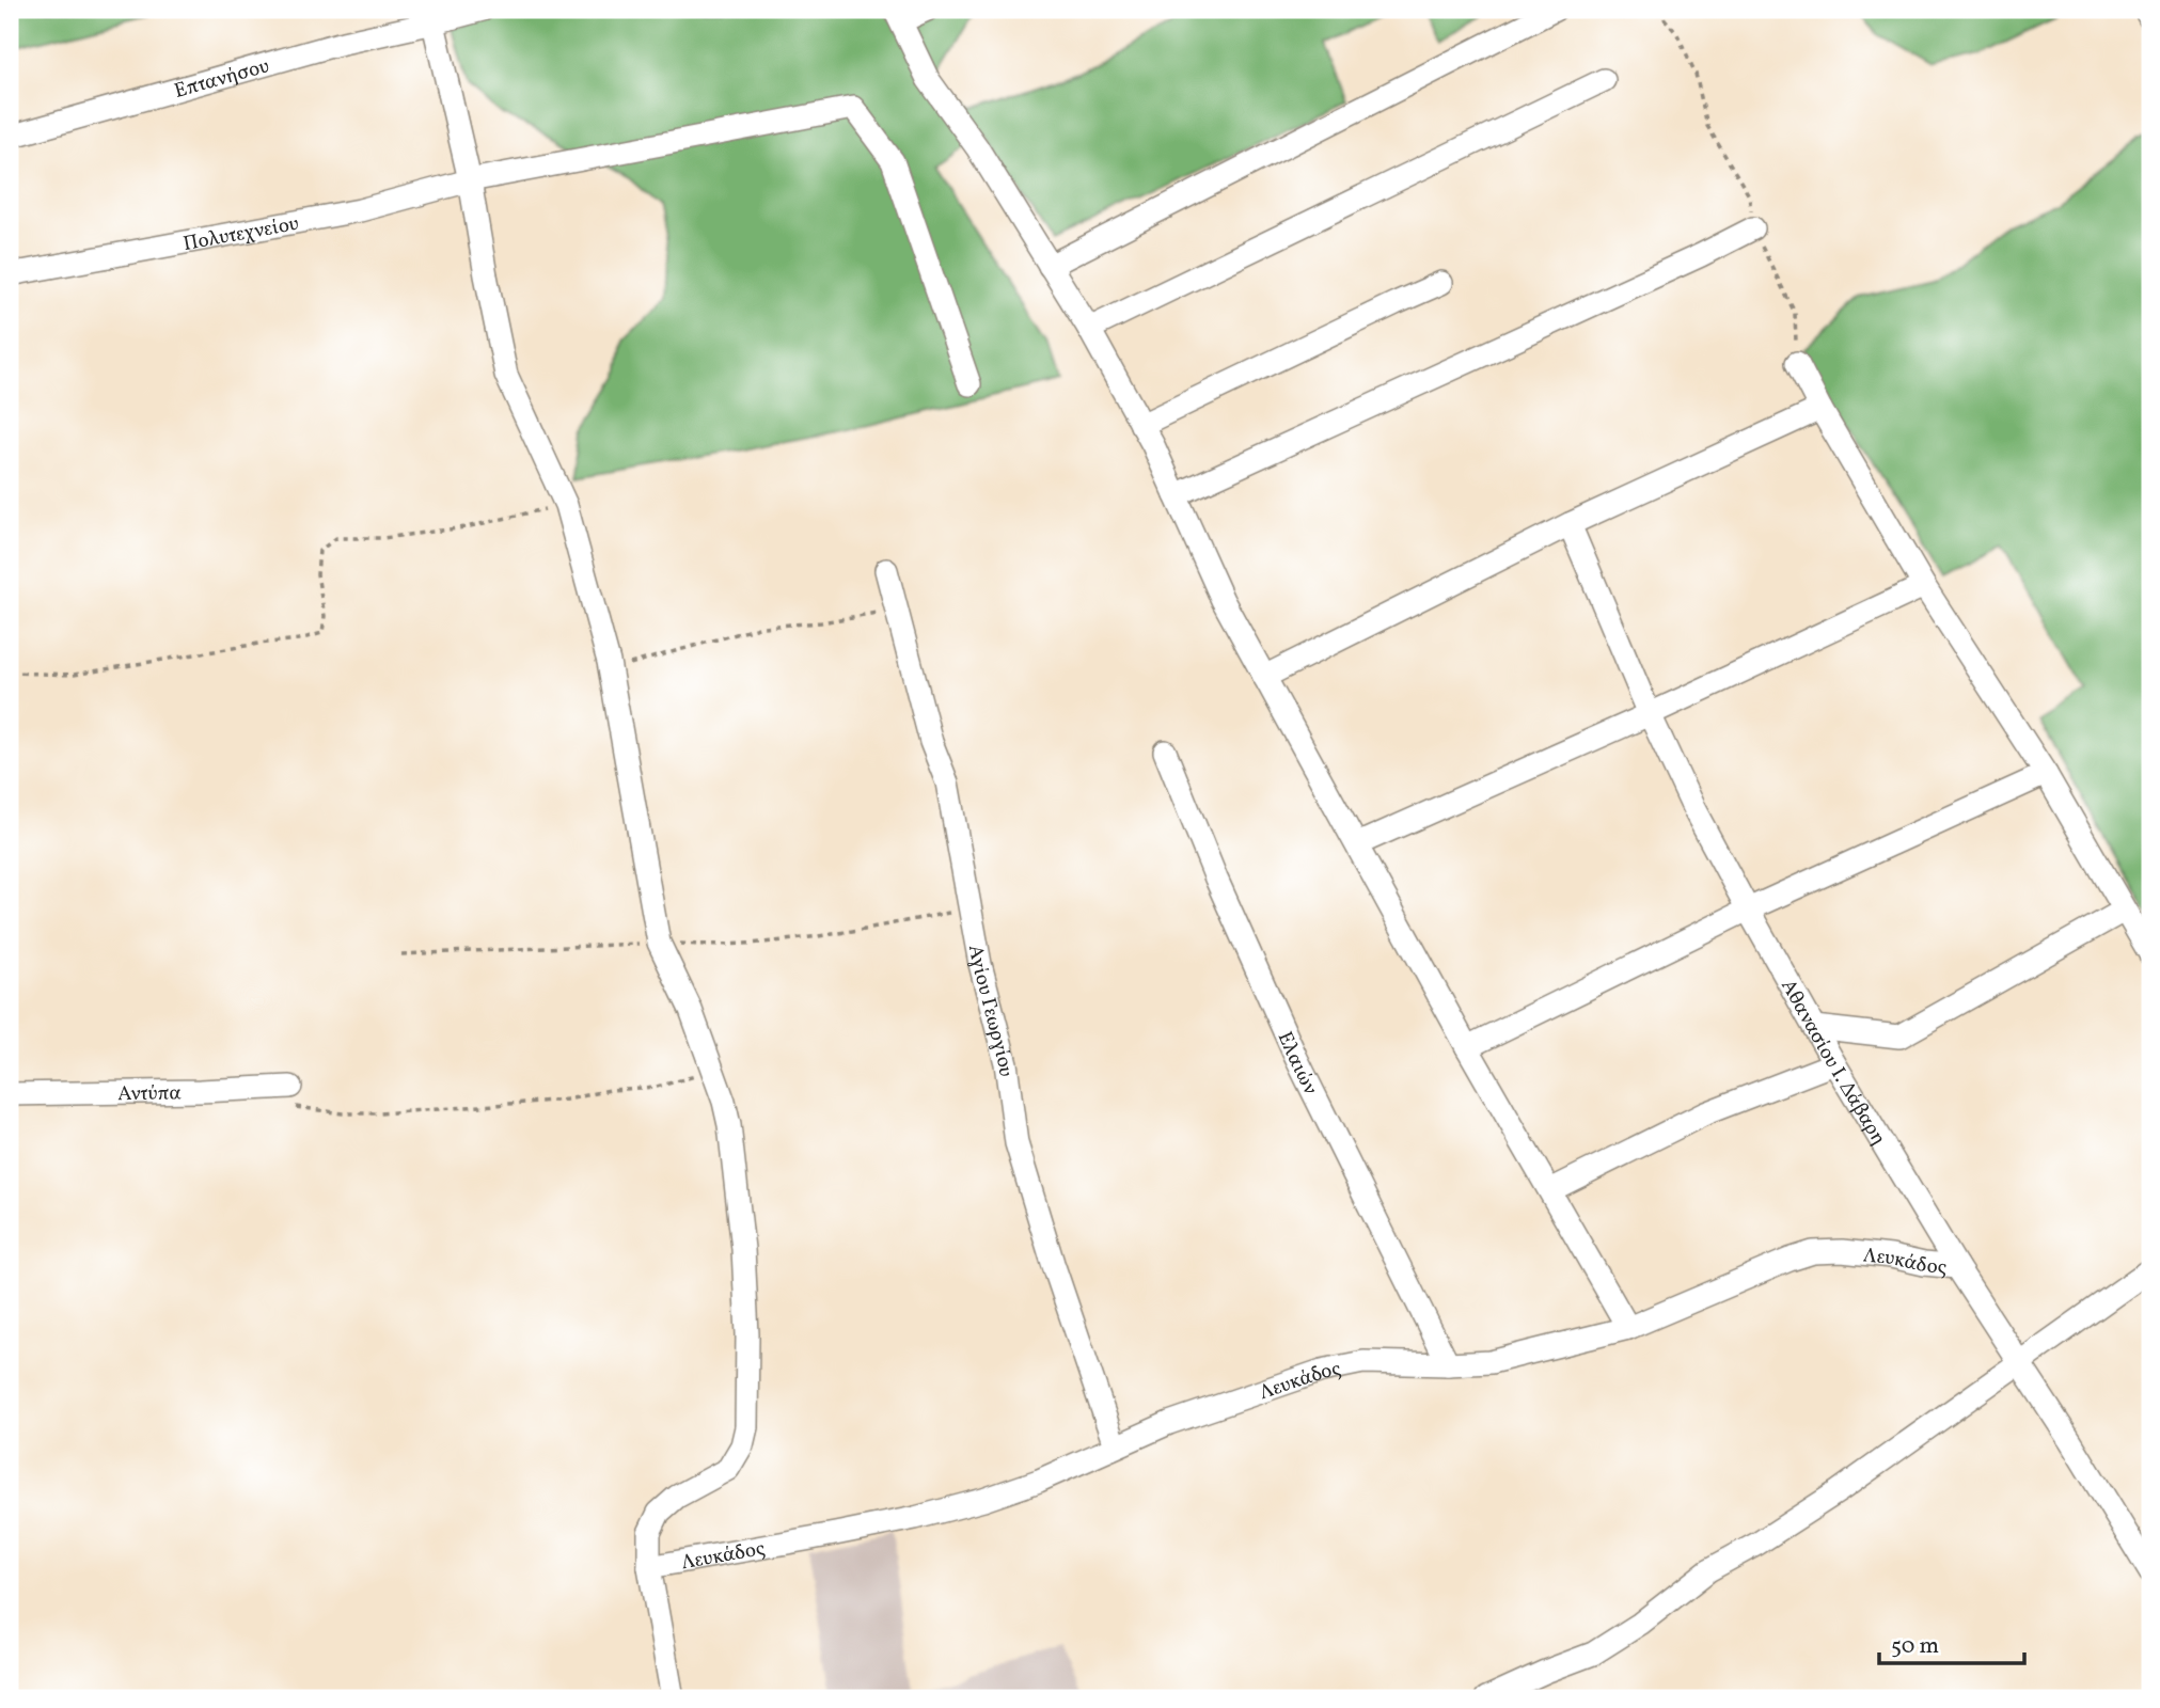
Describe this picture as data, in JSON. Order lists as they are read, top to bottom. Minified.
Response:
{"streets":{"street":["Επτανήσου","Πολυτεχνείου","Αγίου Γεωργίου","Ελαιών","Αθανασίου Ι. Δάβαρη","Αντύπα","Λευκάδος"]},"crossings":[["Αγίου Γεωργίου","Λευκάδος"],["Ελαιών","Λευκάδος"],["Αθανασίου Ι. Δάβαρη","Λευκάδος"]],"scale_bar":"50 m"}
